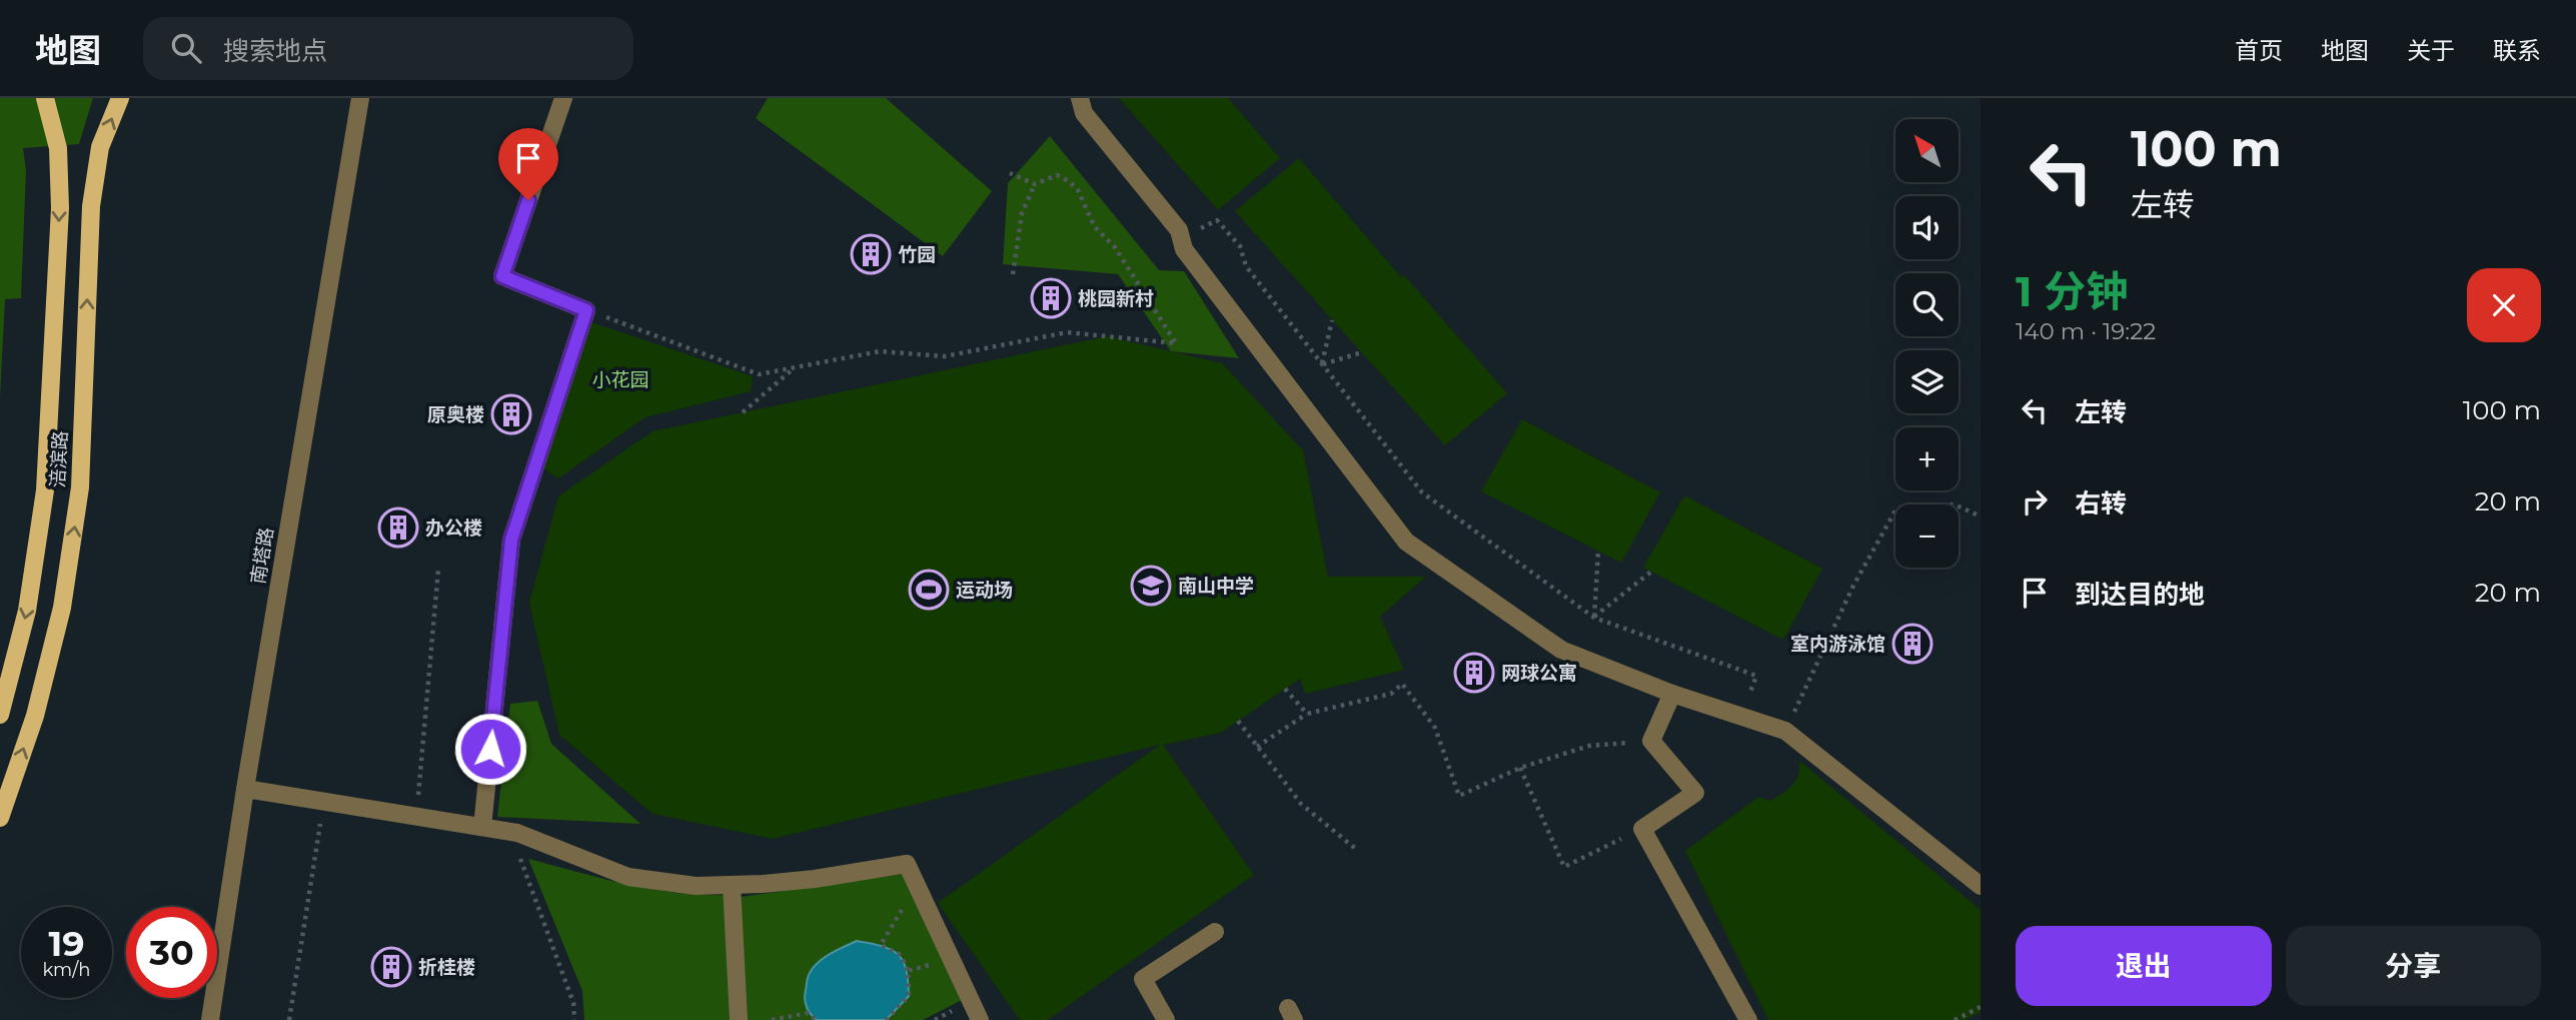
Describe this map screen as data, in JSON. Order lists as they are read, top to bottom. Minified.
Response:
{"streets":{"main road":["涪滨路"],"street":["南塔路"]},"parks":["小花园"],"places":{"building":["竹园","桃园新村","原奥楼","办公楼","室内游泳馆","网球公寓","折桂楼"],"school or university":["南山中学"],"sports":["运动场"]},"north":"top left","page":{"header":"地图","search":"搜索地点","nav":["首页","地图","关于","联系"],"turn":["100 m","左转"],"map_buttons":["+","−"],"heading":["1 分钟","140 m · 19:22"],"list":[{"name":"左转","value":"100 m"},{"name":"右转","value":"20 m"},{"name":"到达目的地","value":"20 m"}],"speed":"19 km/h","limit":"30","buttons":["退出","分享"]}}
